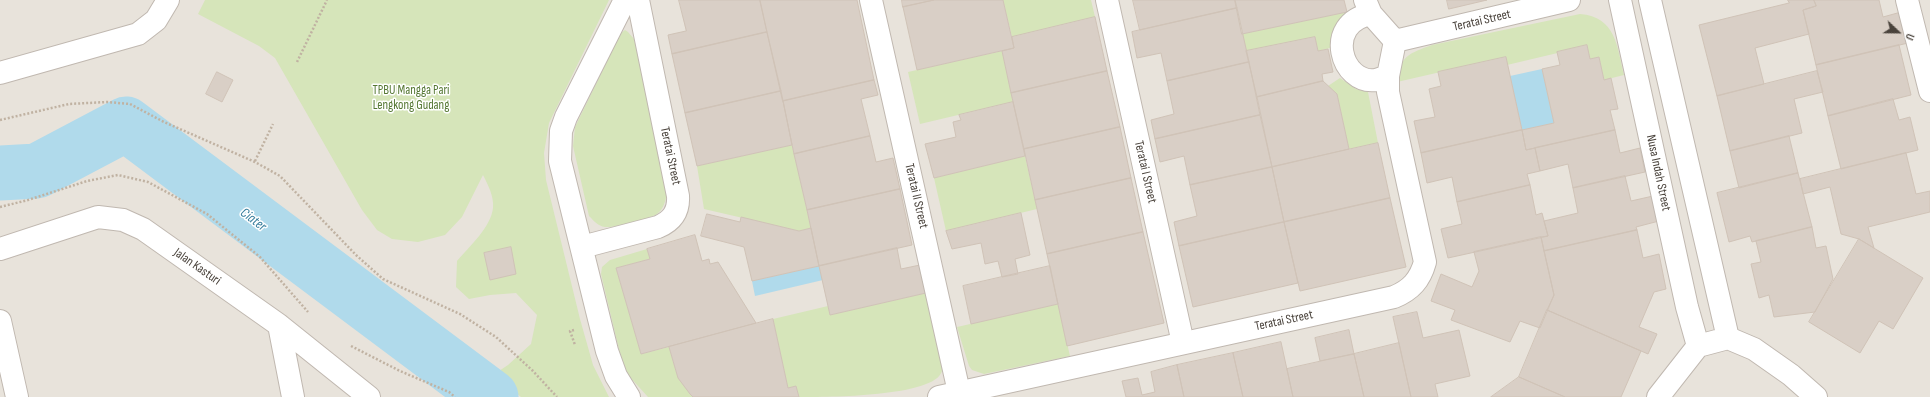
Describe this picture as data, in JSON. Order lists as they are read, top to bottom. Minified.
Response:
{"streets":{"street":["Teratai Street","Teratai I Street","Nusa Indah Street","Teratai II Street","Jalan Kasturi"]},"crossings":[["Teratai Street","Teratai I Street"],["Teratai Street","Teratai II Street"]],"water":["Ciater"],"parks":["TPBU Mangga Pari Lengkong Gudang"],"north":"right"}
